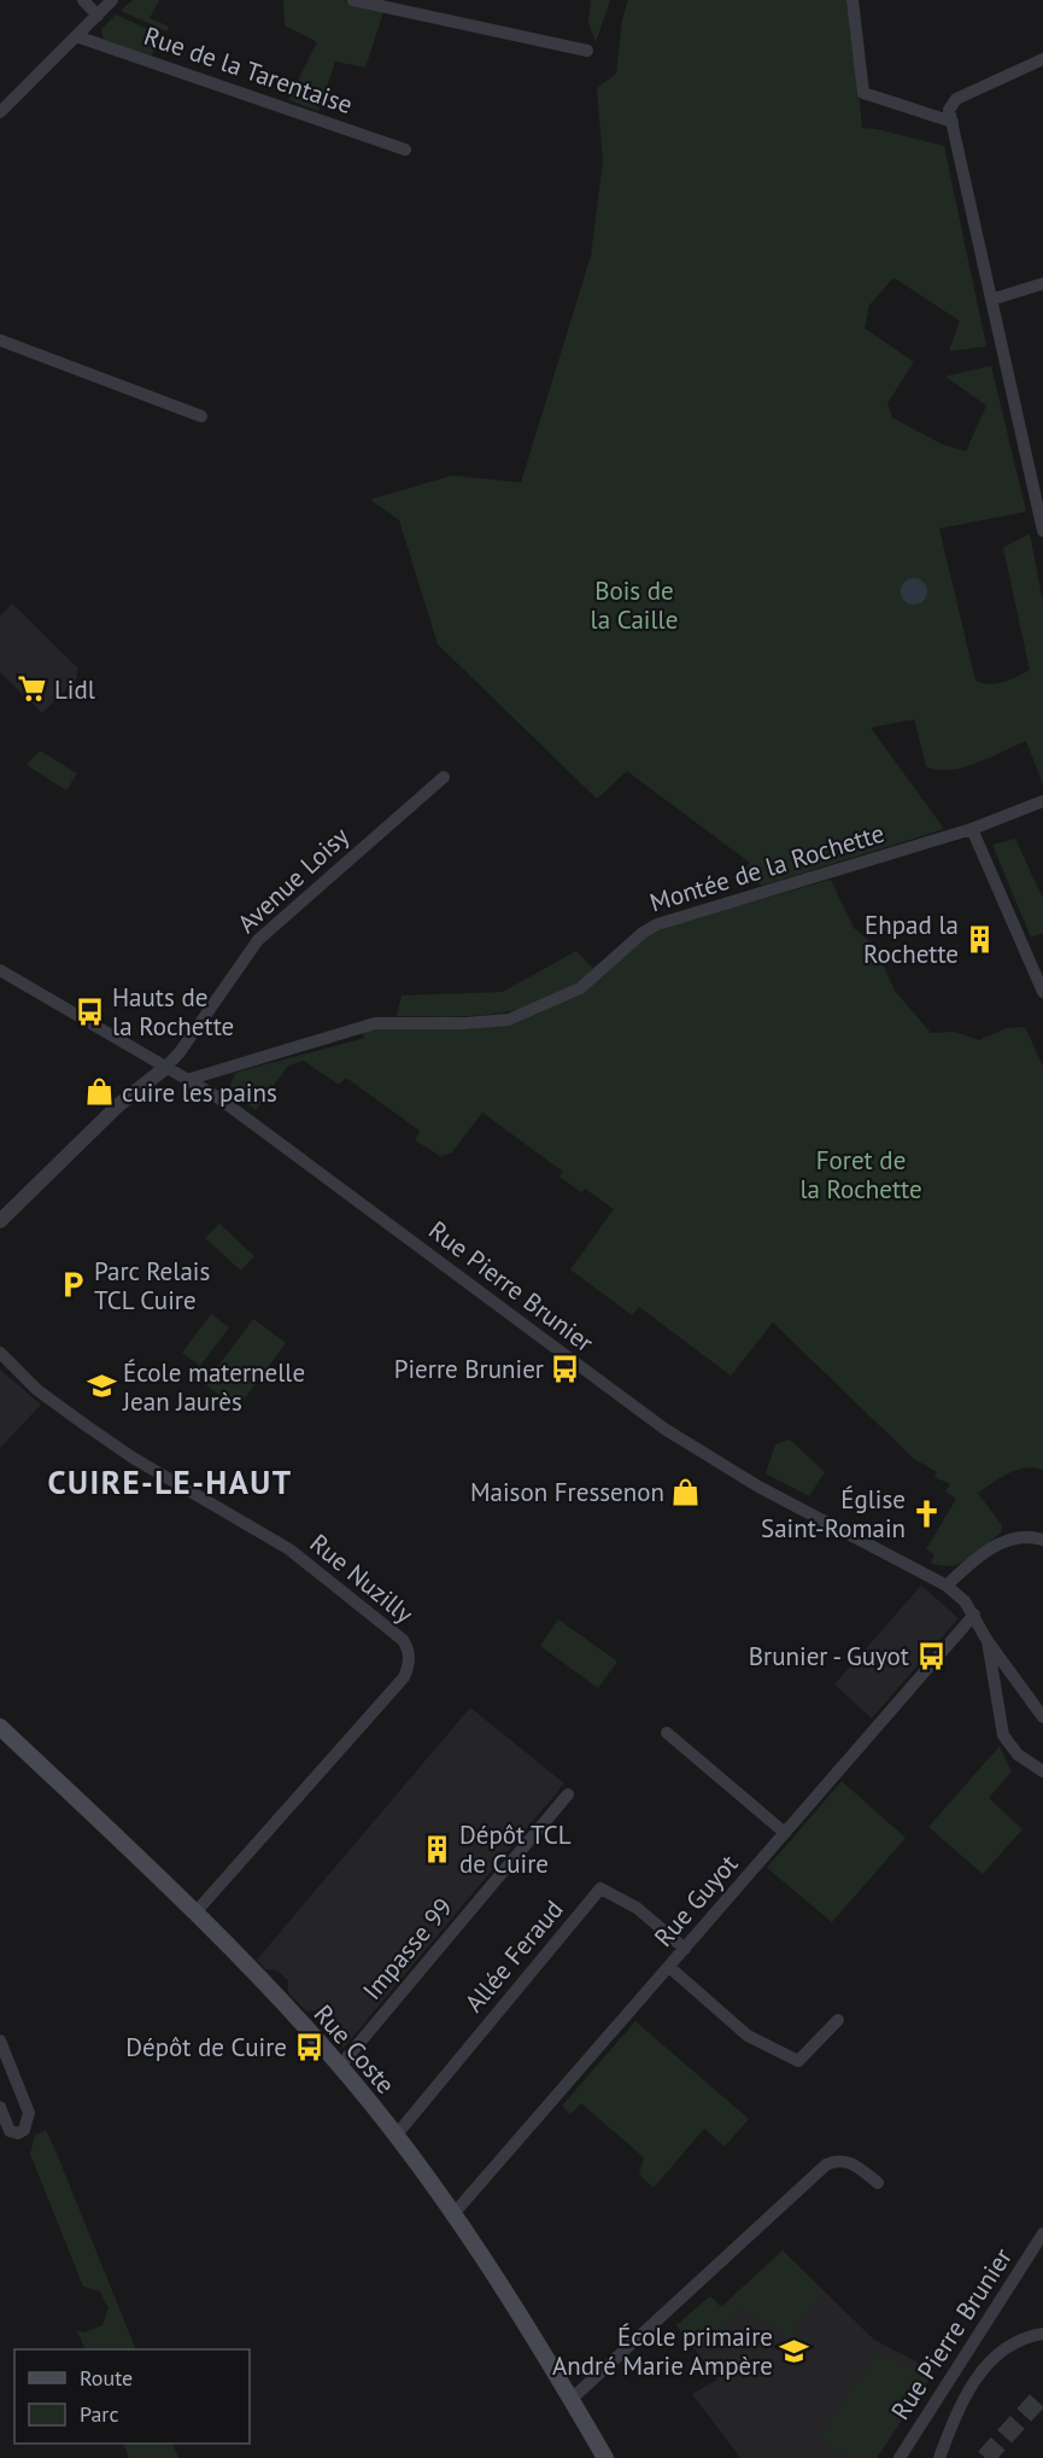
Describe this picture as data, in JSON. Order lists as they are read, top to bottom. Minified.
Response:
{"streets":{"main road":["Rue Coste"],"street":["Rue de la Tarentaise","Montée de la Rochette","Avenue Loisy","Rue Pierre Brunier","Rue Nuzilly","Rue Guyot","Impasse 99","Allée Feraud"]},"crossings":[["Montée de la Rochette","Rue Pierre Brunier"],["Avenue Loisy","Rue Pierre Brunier"],["Rue Pierre Brunier","Rue Guyot"],["Rue Nuzilly","Rue Coste"],["Rue Guyot","Allée Feraud"],["Rue Guyot","Rue Coste"],["Impasse 99","Rue Coste"],["Allée Feraud","Rue Coste"]],"districts":["CUIRE-LE-HAUT"],"parks":["Bois de la Caille","Foret de la Rochette"],"places":{"supermarket":["Lidl"],"building":["Ehpad la Rochette","Dépôt TCL de Cuire"],"bus stop":["Hauts de la Rochette","Pierre Brunier","Brunier - Guyot","Dépôt de Cuire"],"shop":["cuire les pains","Maison Fressenon"],"parking":["Parc Relais TCL Cuire"],"school or university":["École maternelle Jean Jaurès","École primaire André Marie Ampère"],"church":["Église Saint-Romain"]},"legend":["Route","Parc"]}
